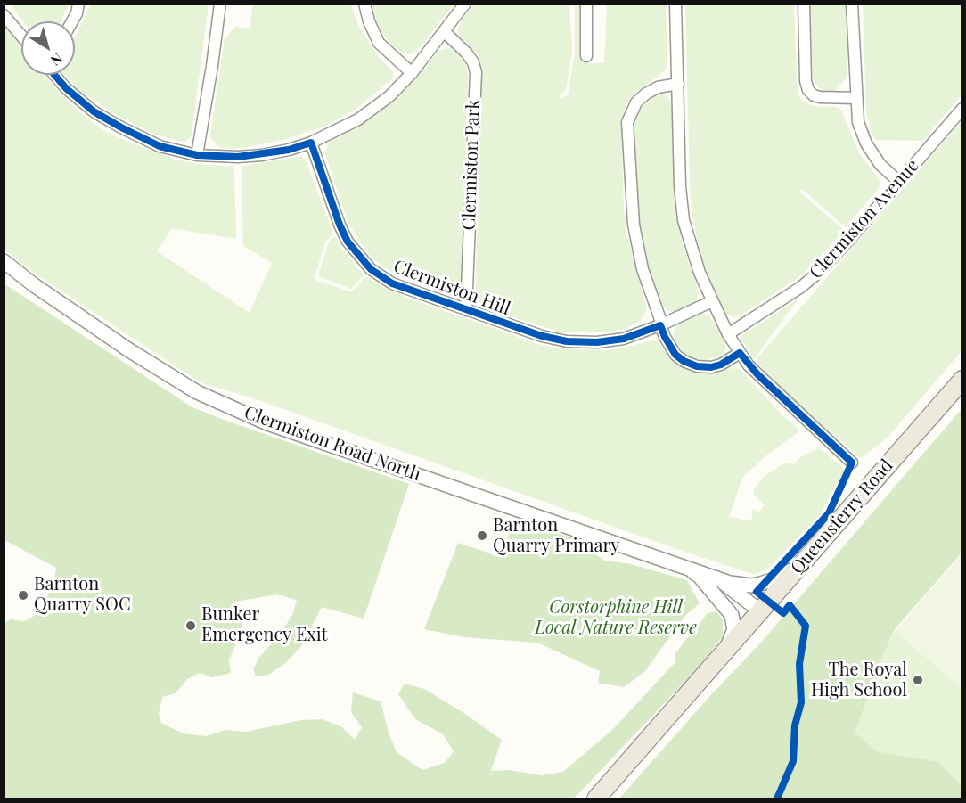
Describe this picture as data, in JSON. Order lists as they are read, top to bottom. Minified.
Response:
{"streets":{"main road":["Queensferry Road"],"street":["Clermiston Park","Clermiston Avenue","Clermiston Hill","Clermiston Road North"]},"crossings":[["Clermiston Park","Clermiston Hill"],["Clermiston Road North","Queensferry Road"]],"parks":["Corstorphine Hill Local Nature Reserve"],"places":["Barnton Quarry Primary","Barnton Quarry SOC","Bunker Emergency Exit","The Royal High School"],"north":"bottom right"}
